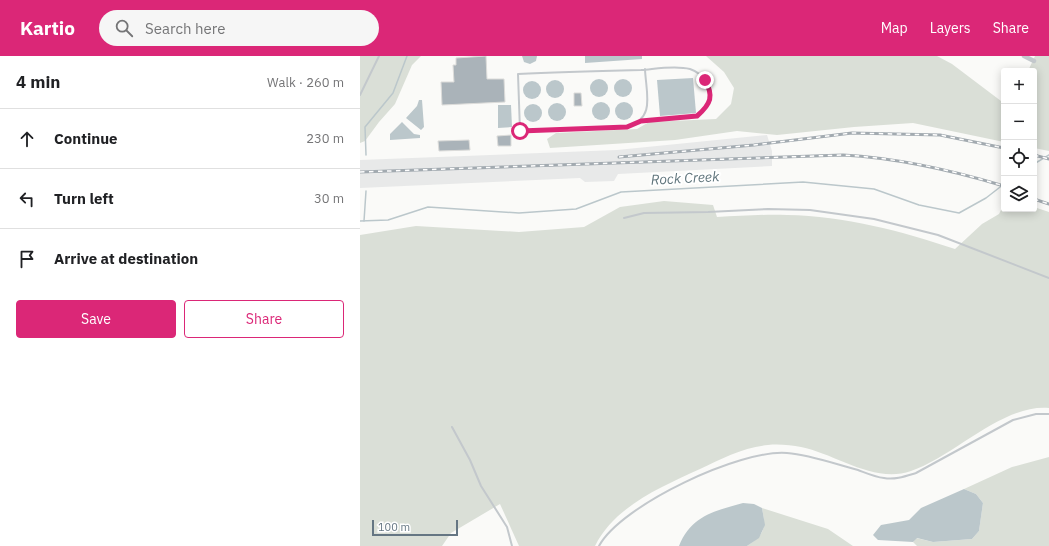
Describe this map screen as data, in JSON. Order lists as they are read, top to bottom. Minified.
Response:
{"water":["Rock Creek"],"scale_bar":"100 m","page":{"header":"Kartio","search":"Search here","nav":["Map","Layers","Share"],"heading":["4 min","Walk · 260 m"],"map_buttons":["+","−"],"list":[["Continue","230 m"],["Turn left","30 m"],"Arrive at destination"],"buttons":["Save","Share"],"scale":"100 m"}}
